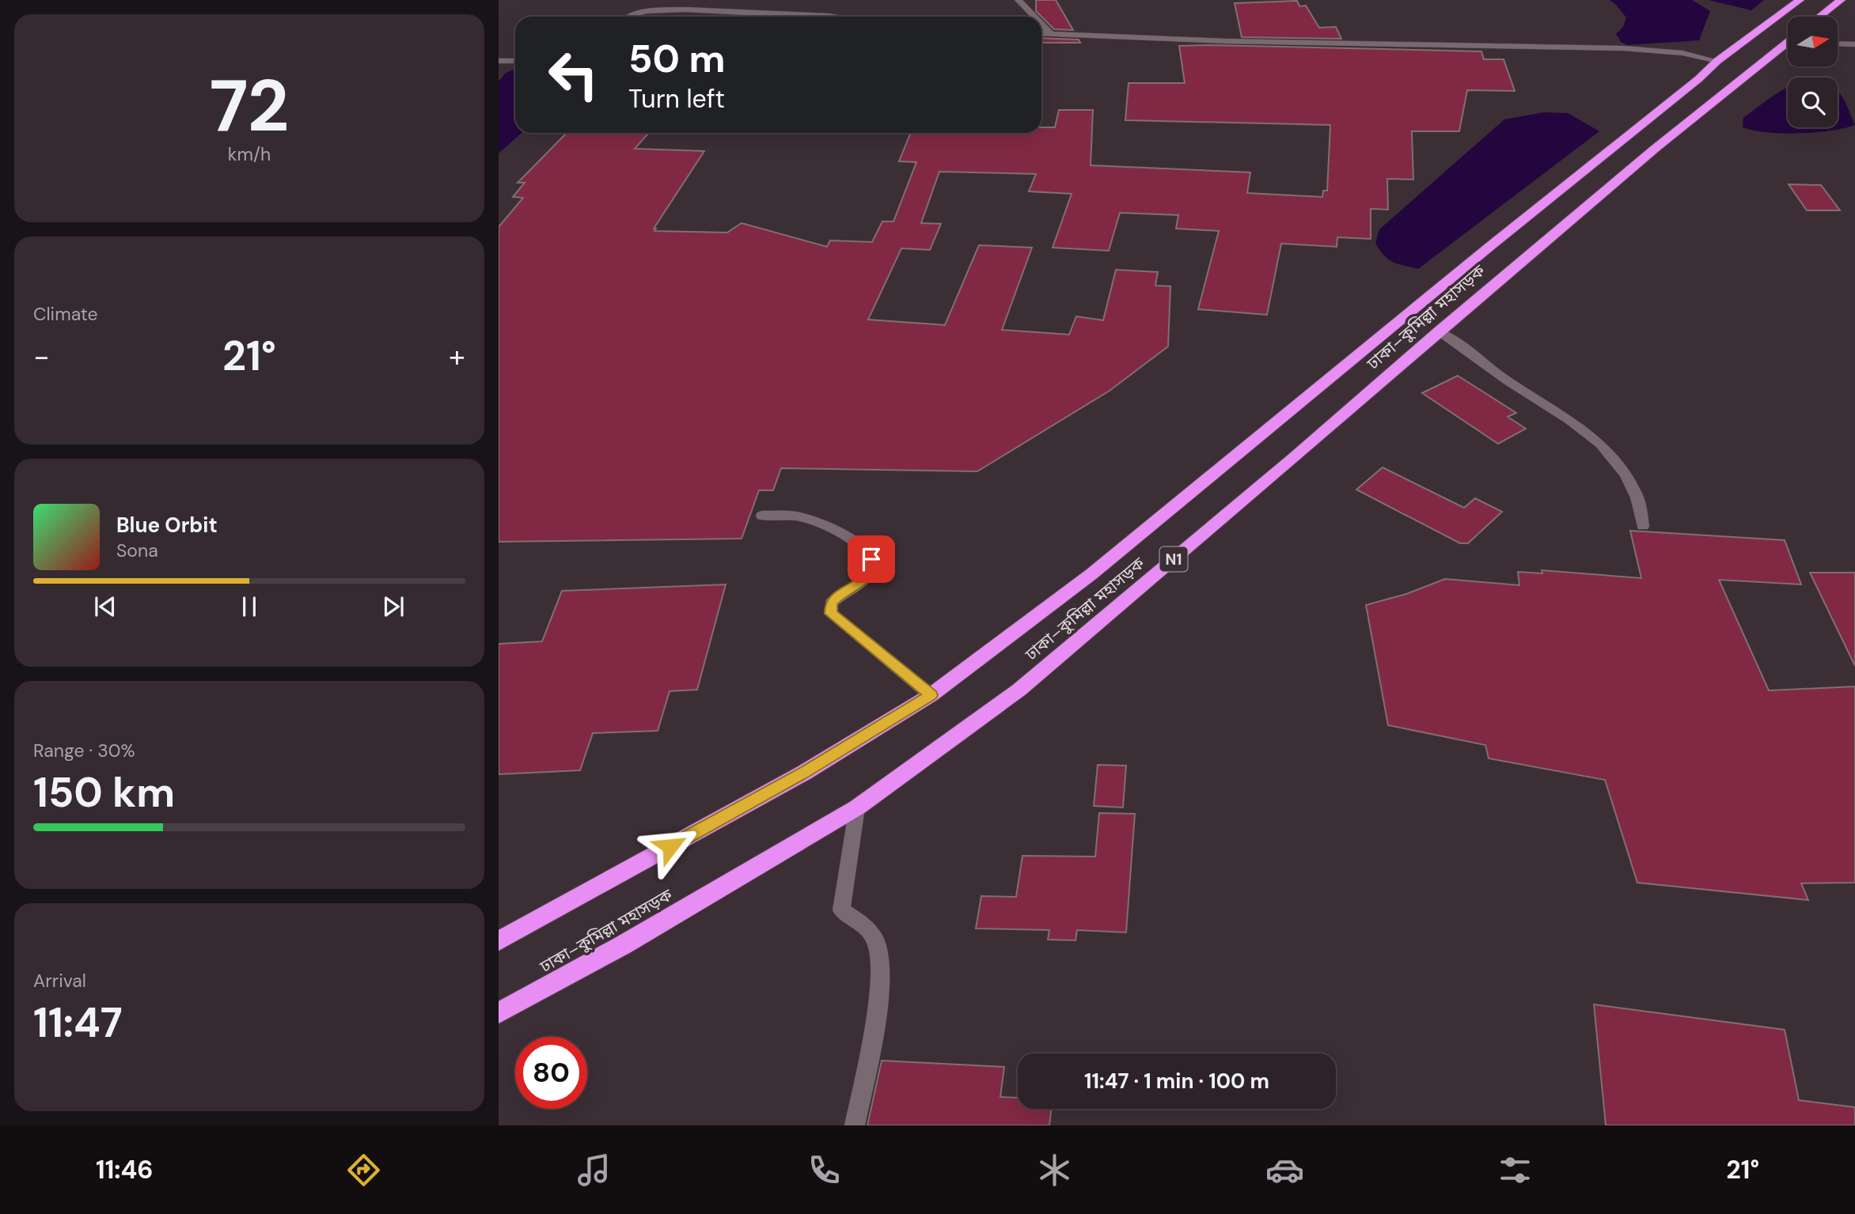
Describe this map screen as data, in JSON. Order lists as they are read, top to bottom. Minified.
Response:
{"streets":{"highway":["ঢাকা–কুমিল্লা মহাসড়ক","N1"]},"north":"right","page":{"tile":[["72","km/h"],"Climate",["Range · 30%","150 km"],["Arrival","11:47"]],"turn":["50 m","Turn left"],"heat":["−","21°","+"],"song":["Blue Orbit","Sona"],"limit":"80","trip":"11:47 · 1 min · 100 m","tabs":["11:46","21°"]}}
